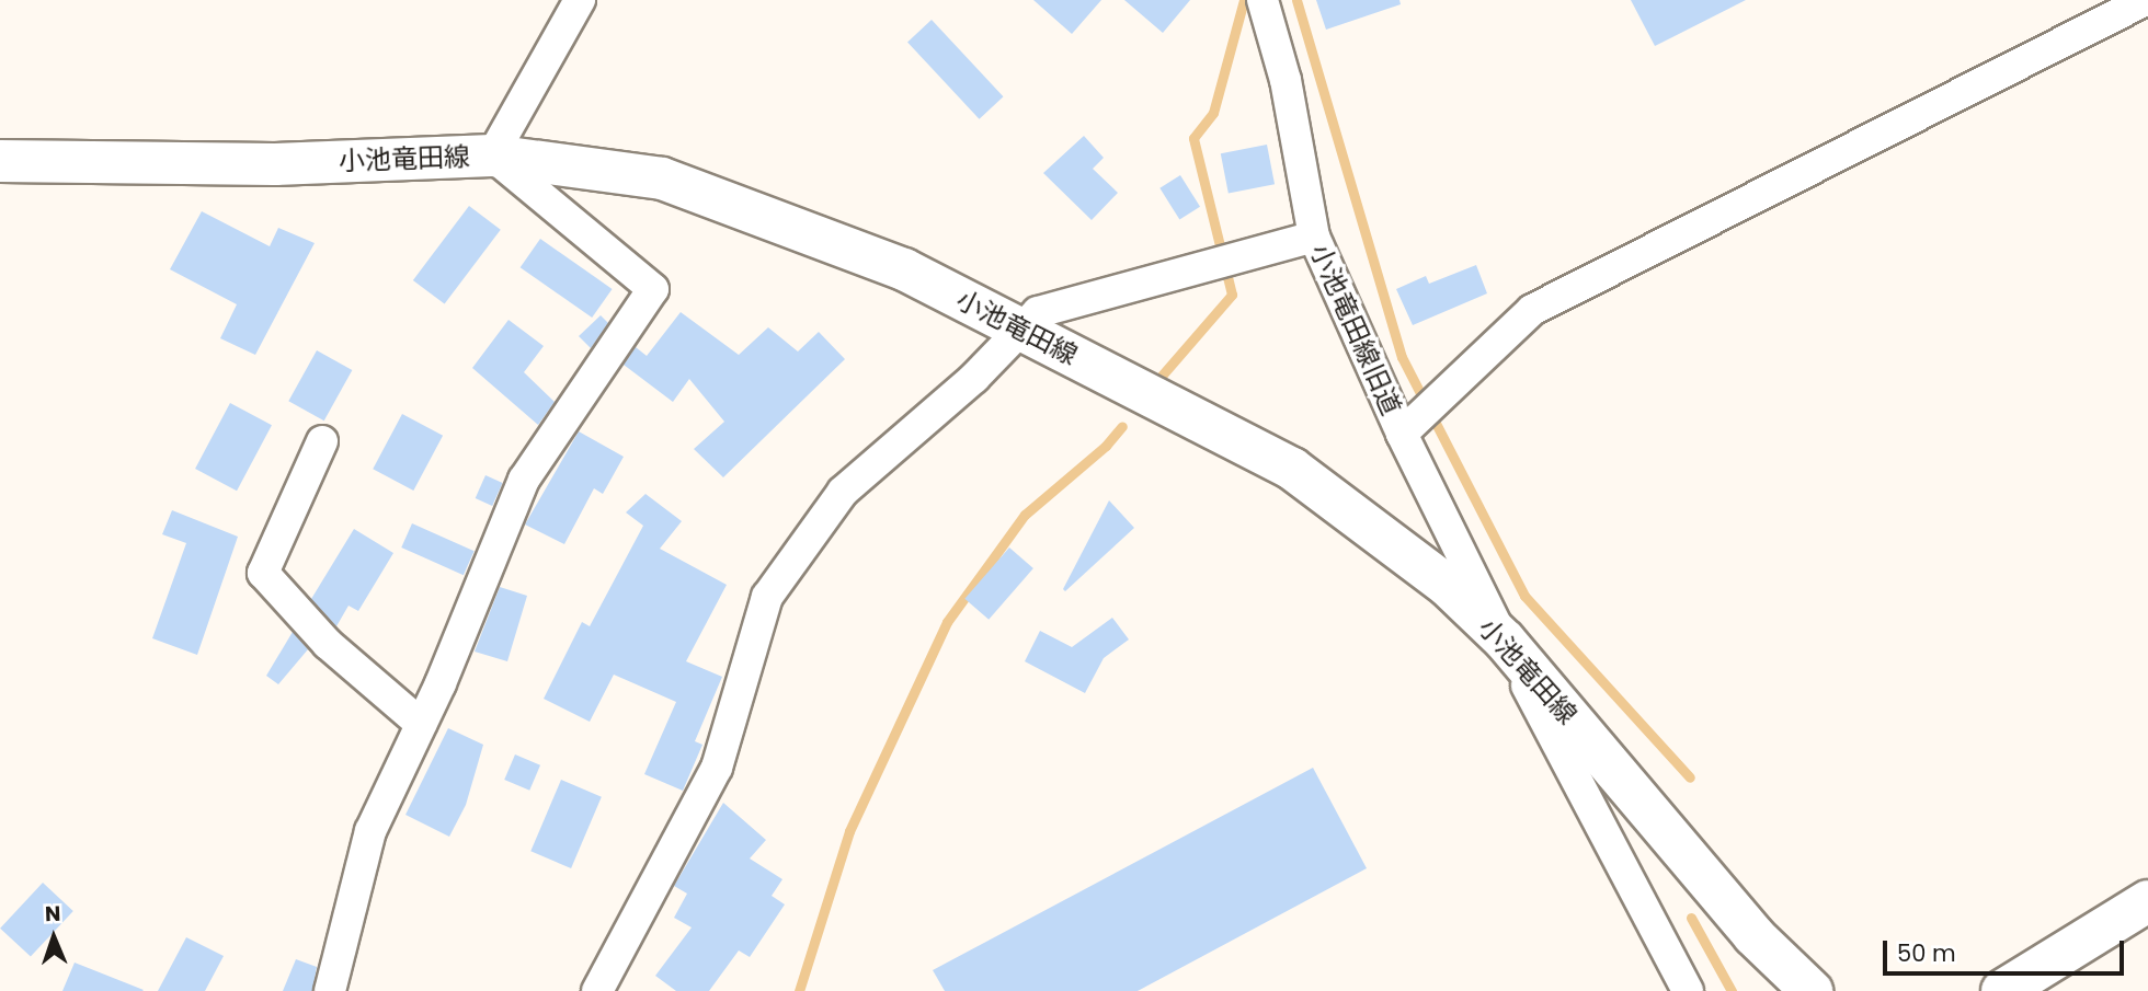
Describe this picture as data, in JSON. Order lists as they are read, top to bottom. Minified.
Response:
{"streets":{"main road":["小池竜田線"],"street":["小池竜田線旧道"]},"crossings":[["小池竜田線","小池竜田線旧道"]],"scale_bar":"50 m","north":"top"}
